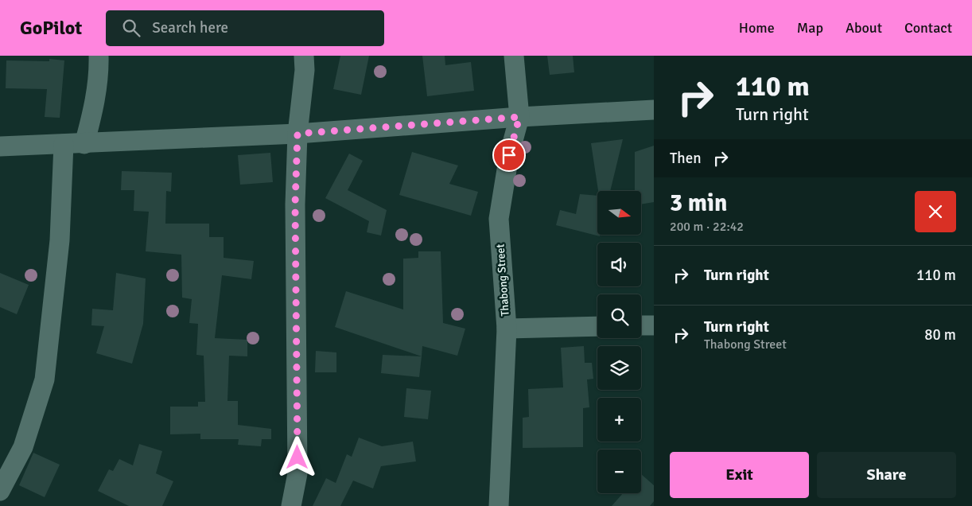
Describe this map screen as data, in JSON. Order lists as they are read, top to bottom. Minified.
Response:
{"streets":{"street":["Thabong Street"]},"north":"right","page":{"header":"GoPilot","search":"Search here","nav":["Home","Map","About","Contact"],"turn":["110 m","Turn right"],"then":"Then","heading":["3 min","200 m · 22:42"],"map_buttons":["+","−"],"list":[{"name":"Turn right","value":"110 m"},{"name":"Turn right","note":"Thabong Street","value":"80 m"}],"buttons":["Exit","Share"]}}
